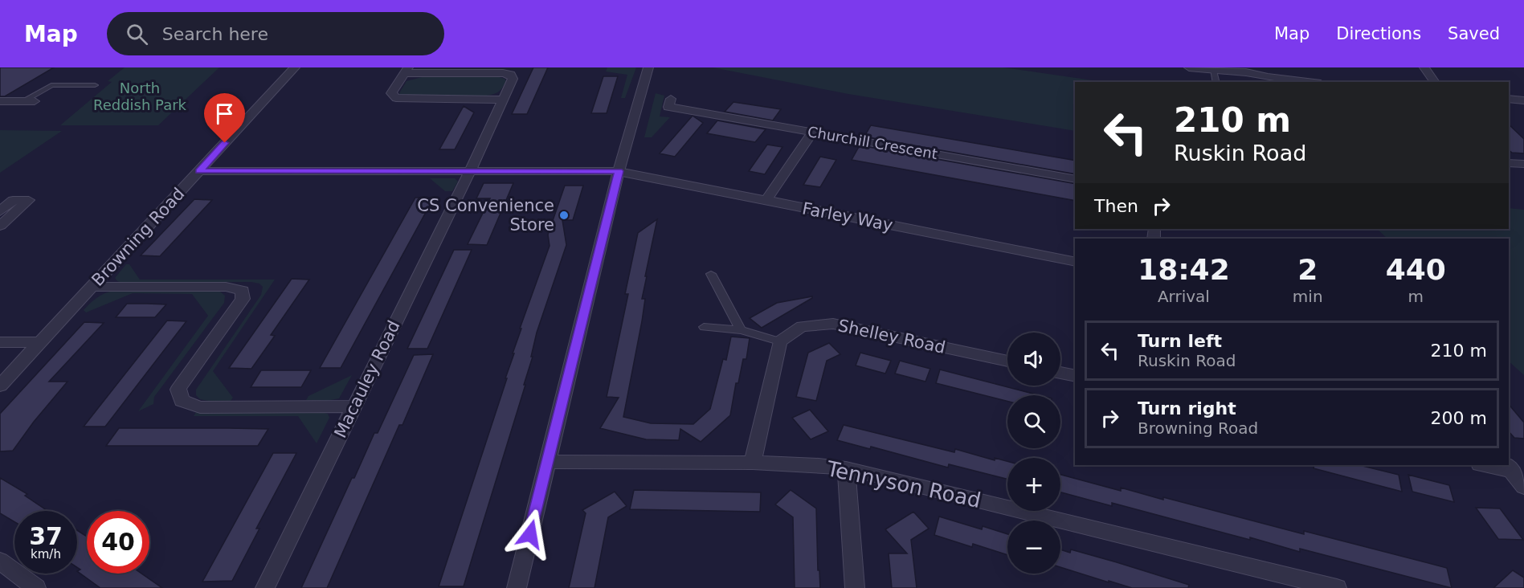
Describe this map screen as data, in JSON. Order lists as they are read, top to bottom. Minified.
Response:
{"streets":{"street":["Churchill Crescent","Farley Way","Browning Road","Shelley Road","Macauley Road","Tennyson Road"]},"crossings":[["Farley Way","Browning Road"],["Farley Way","Macauley Road"]],"parks":["North Reddish Park"],"places":["CS Convenience Store"],"page":{"header":"Map","search":"Search here","nav":["Map","Directions","Saved"],"turn":["210 m","Ruskin Road"],"then":"Then","eta":["18:42","Arrival","2","min","440","m"],"list":[{"name":"Turn left","note":"Ruskin Road","value":"210 m"},{"name":"Turn right","note":"Browning Road","value":"200 m"}],"map_buttons":["+","−"],"speed":"37 km/h","limit":"40"}}
